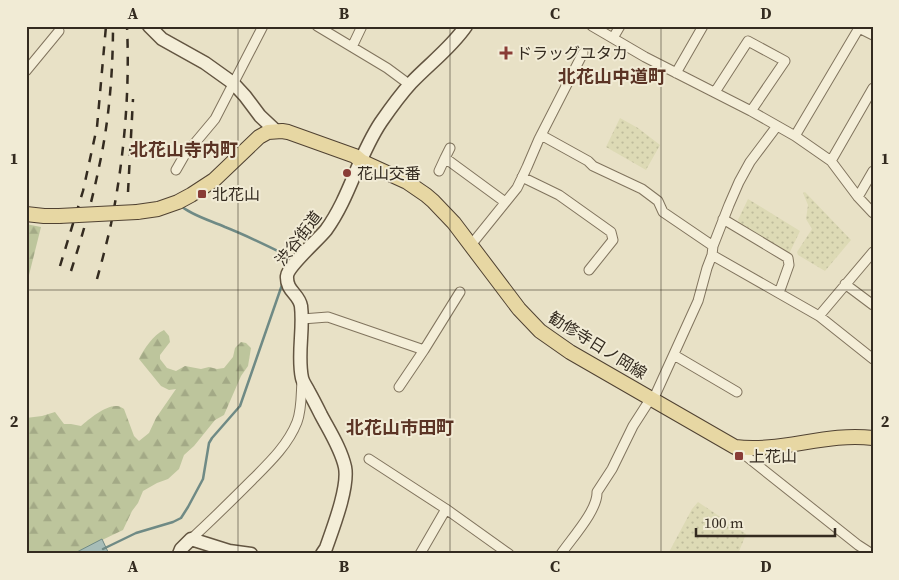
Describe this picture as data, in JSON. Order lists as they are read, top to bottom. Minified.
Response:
{"streets":{"main road":["渋谷街道","勧修寺日ノ岡線"]},"crossings":[["渋谷街道","勧修寺日ノ岡線"]],"districts":["北花山中道町","北花山寺内町","北花山市田町"],"places":{"health":["ドラッグユタカ"],"other":["花山交番"],"transit":["北花山","上花山"]},"scale_bar":"100 m","grid":{"columns":["A","B","C","D"],"rows":["1","2"]}}
